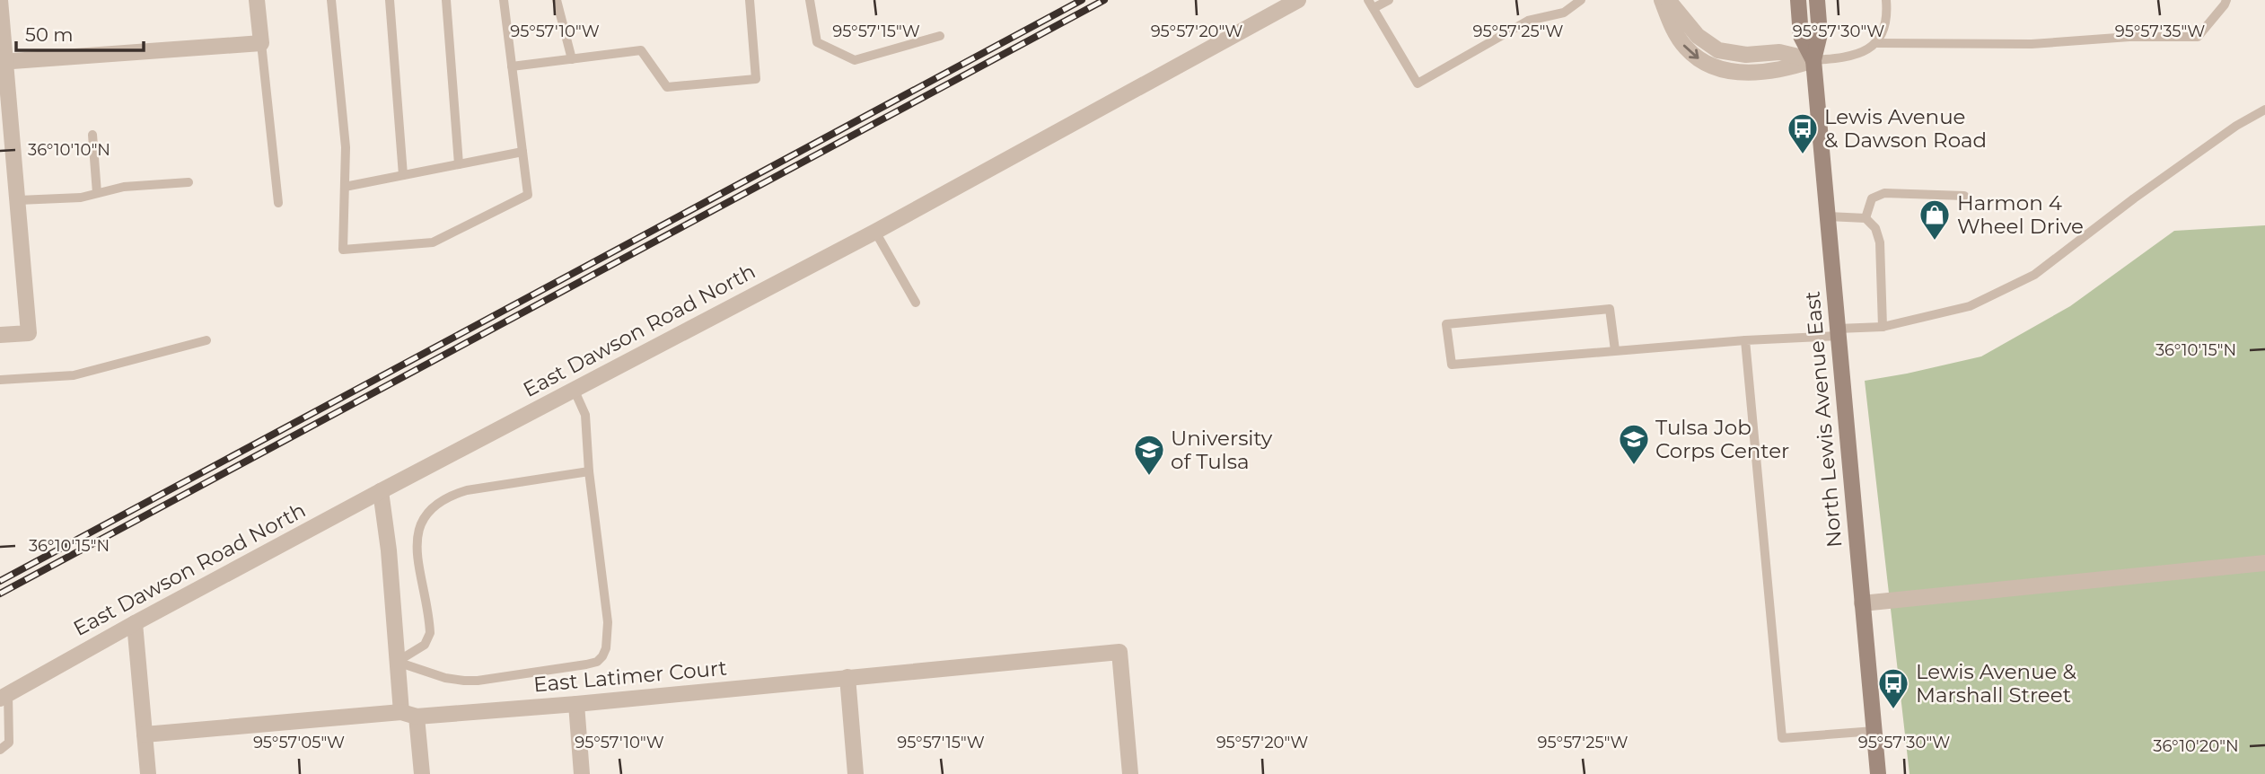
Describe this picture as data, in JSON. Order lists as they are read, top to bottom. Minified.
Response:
{"streets":{"main road":["North Lewis Avenue East"],"street":["East Dawson Road North","East Latimer Court"]},"places":{"bus stop":["Lewis Avenue & Dawson Road","Lewis Avenue & Marshall Street"],"shop":["Harmon 4 Wheel Drive"],"school or university":["Tulsa Job Corps Center","University of Tulsa"]},"scale_bar":"50 m","coordinates":["95°57'10\"W","95°57'15\"W","95°57'20\"W","95°57'25\"W","95°57'30\"W","95°57'35\"W","36°10'10\"N","36°10'15\"N","95°57'05\"W","36°10'20\"N"]}
